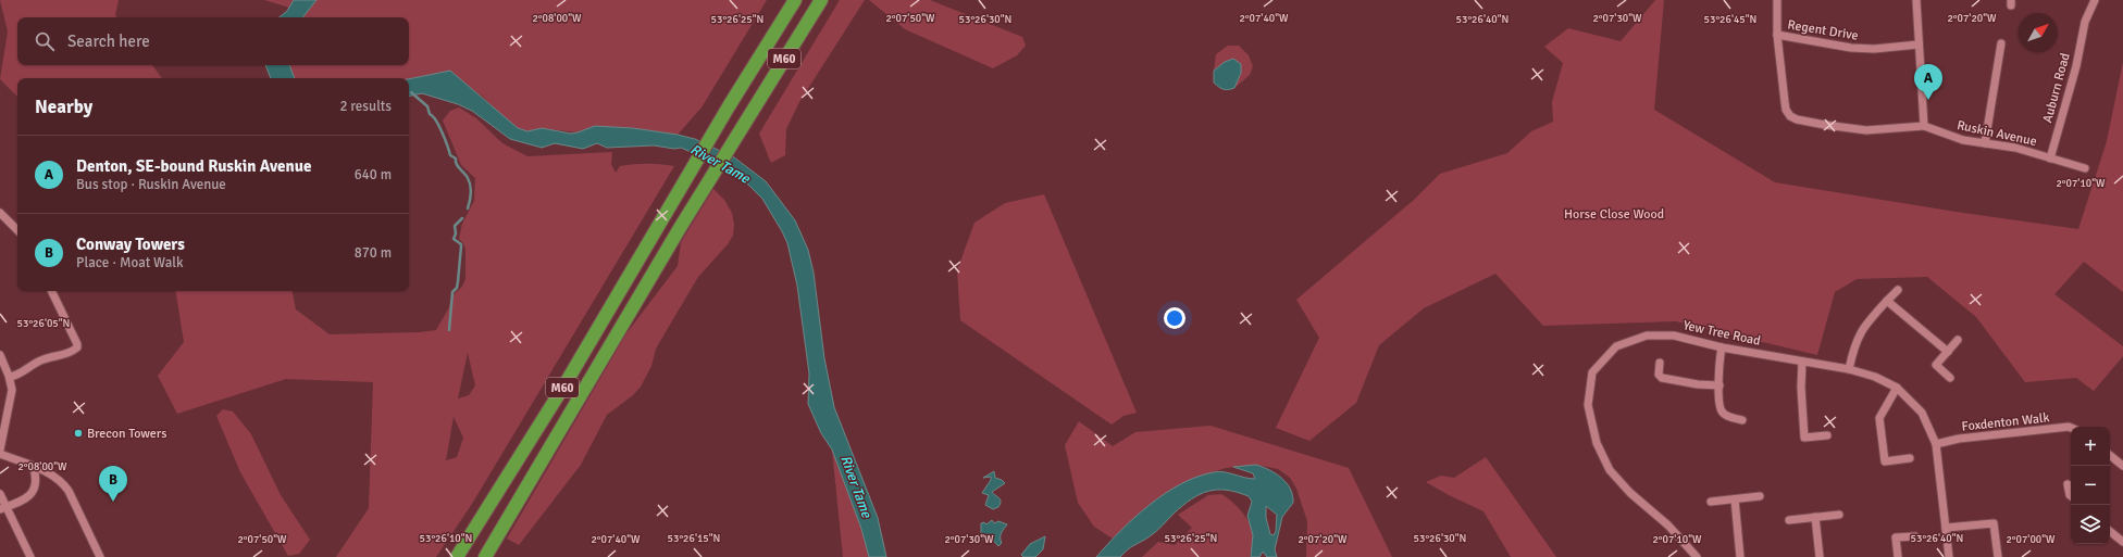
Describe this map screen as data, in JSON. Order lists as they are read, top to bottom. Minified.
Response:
{"streets":{"highway":["M60"],"street":["Regent Drive","Auburn Road","Ruskin Avenue","Yew Tree Road","Foxdenton Walk"]},"crossings":[["Auburn Road","Ruskin Avenue"],["Yew Tree Road","Foxdenton Walk"]],"water":["River Tame"],"parks":["Horse Close Wood"],"places":["Brecon Towers"],"north":"top right","page":{"search":"Search here","pins":["A","B"],"heading":["Nearby","2 results"],"list":[{"mark":"A","name":"Denton, SE-bound Ruskin Avenue","note":"Bus stop · Ruskin Avenue","value":"640 m"},{"mark":"B","name":"Conway Towers","note":"Place · Moat Walk","value":"870 m"}],"map_buttons":["+","−"]},"coordinates":["2°07'20\"W","2°08'00\"W","2°07'50\"W","2°07'40\"W","2°07'30\"W","53°26'25\"N","53°26'30\"N","53°26'40\"N","53°26'45\"N","2°07'10\"W","53°26'05\"N","53°26'10\"N","53°26'15\"N","2°07'00\"W"]}
